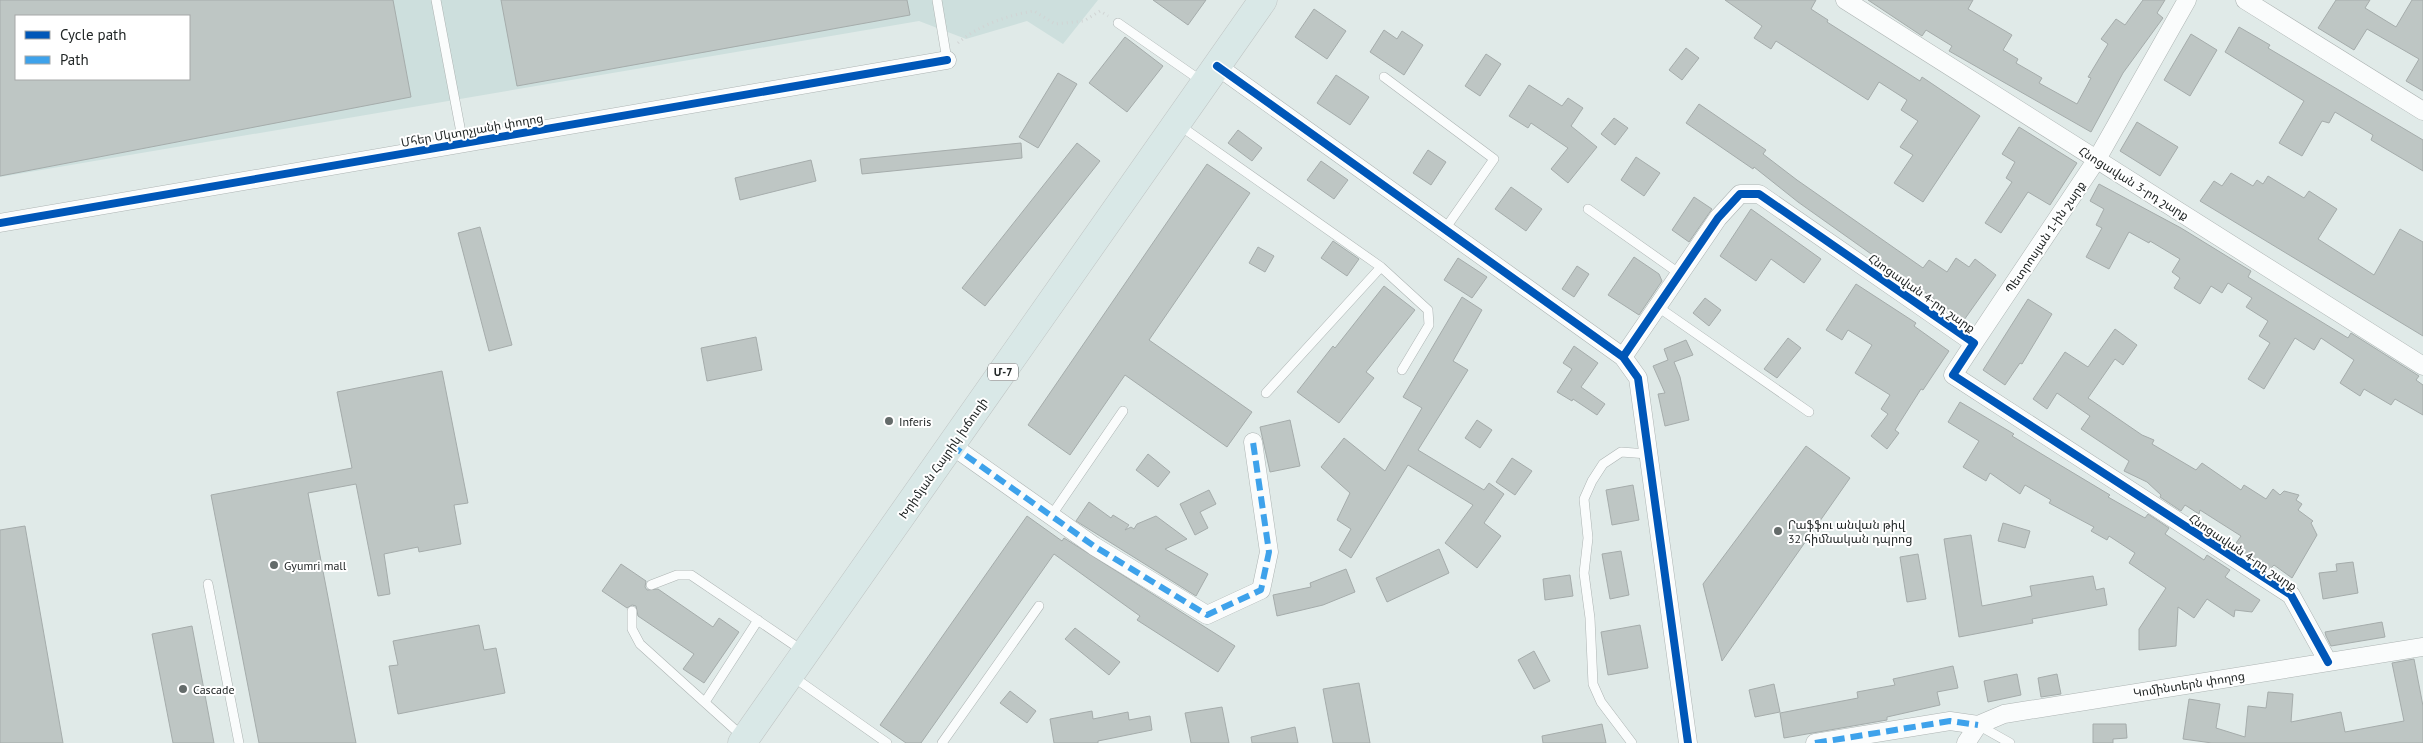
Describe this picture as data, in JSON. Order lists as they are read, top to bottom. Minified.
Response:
{"streets":{"highway":["Մ-7","Խրիմյան Հայրիկ խճուղի"],"street":["Մհեր Մկտրչյանի փողոց","Հնոցավան 3-րդ շարք","Պետրոսյան 1-ին շարք","Հնոցավան 4-րդ շարք","Կոմինտերն փողոց"]},"crossings":[["Հնոցավան 3-րդ շարք","Պետրոսյան 1-ին շարք"],["Պետրոսյան 1-ին շարք","Հնոցավան 4-րդ շարք"],["Հնոցավան 4-րդ շարք","Կոմինտերն փողոց"]],"places":["Inferis","Րաֆֆու անվան թիվ 32 հիմնական դպրոց","Gyumri mall","Cascade"],"legend":["Cycle path","Path"]}
